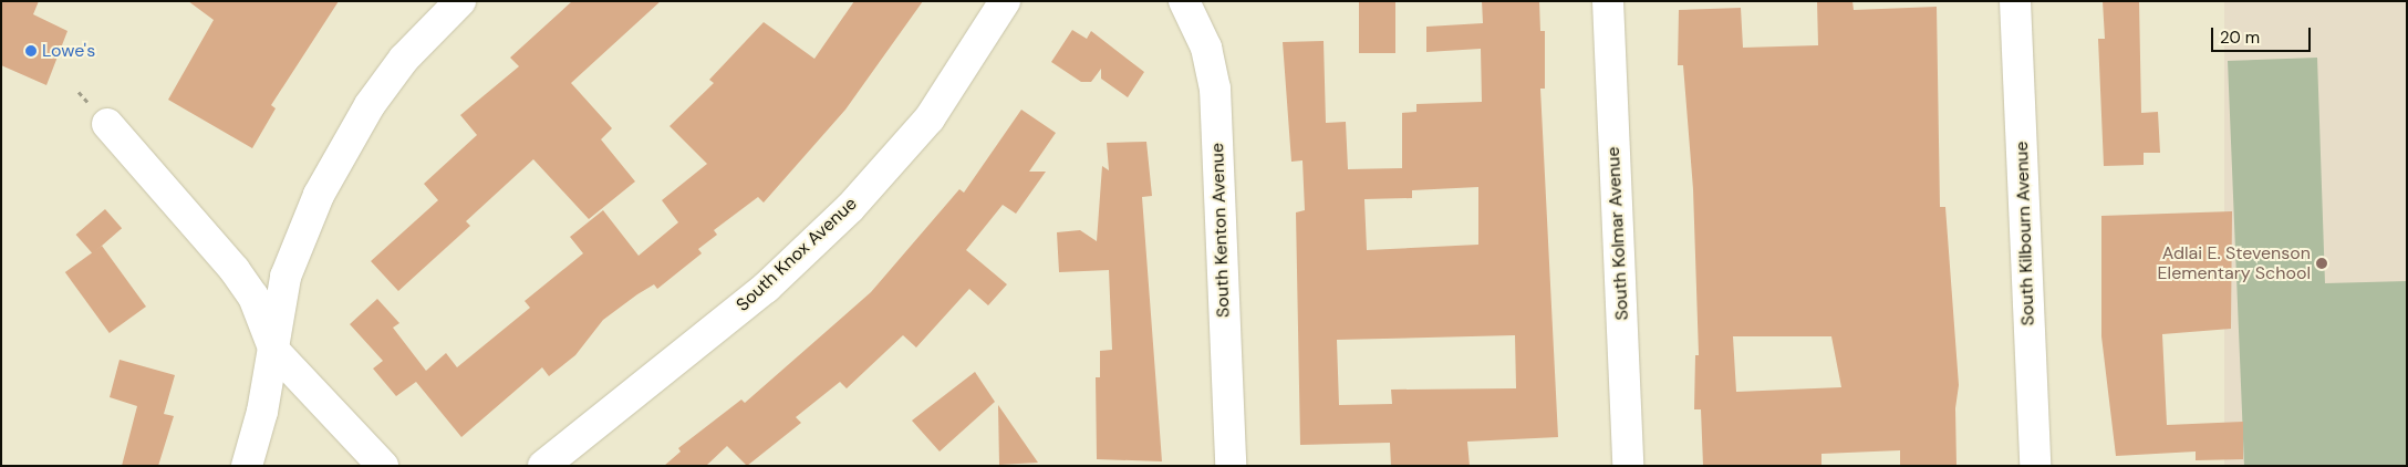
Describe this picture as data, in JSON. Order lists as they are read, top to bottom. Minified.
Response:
{"streets":{"street":["South Kenton Avenue","South Kolmar Avenue","South Kilbourn Avenue","South Knox Avenue"]},"places":["Lowe's","Adlai E. Stevenson Elementary School"],"scale_bar":"20 m"}
